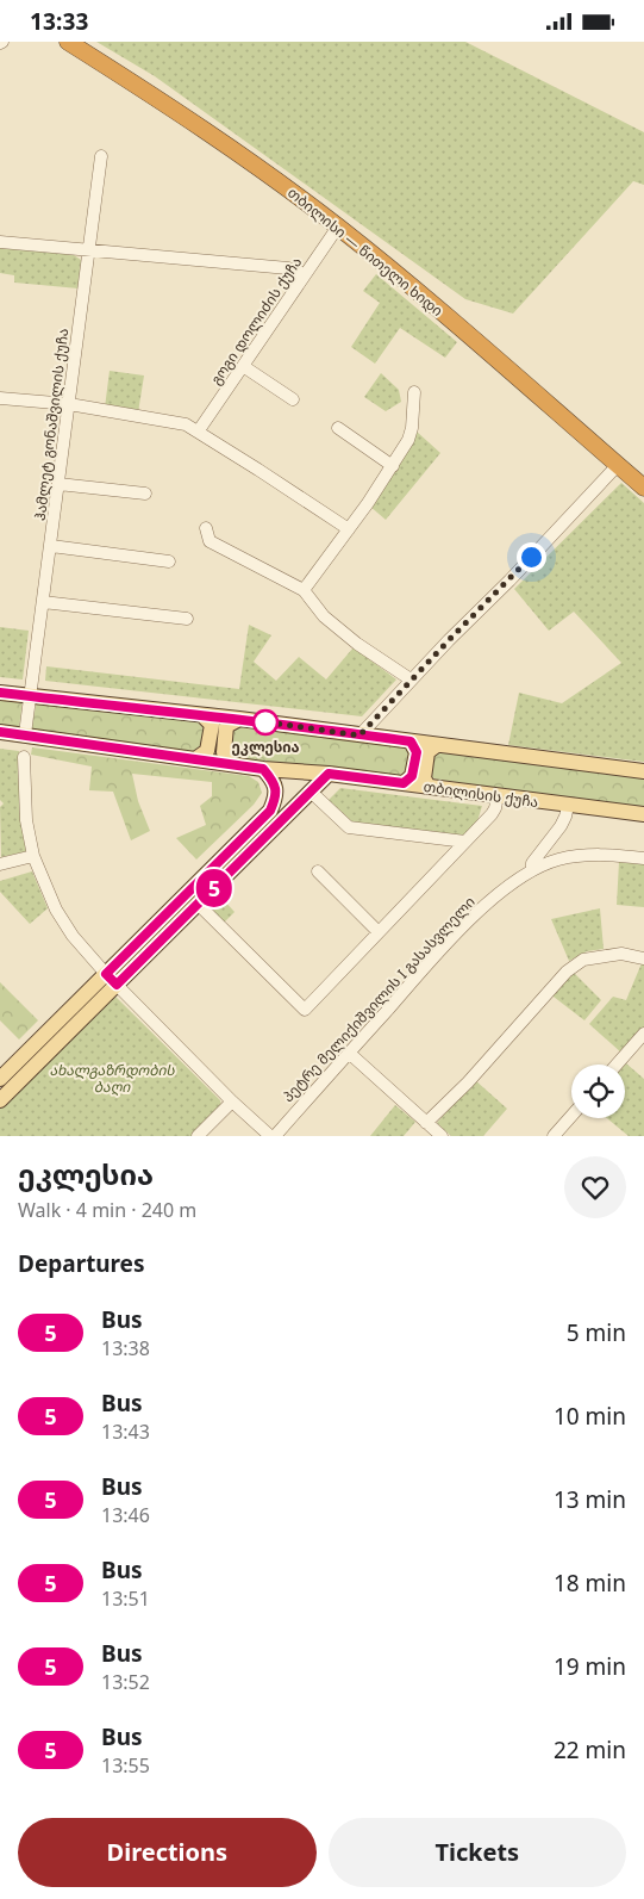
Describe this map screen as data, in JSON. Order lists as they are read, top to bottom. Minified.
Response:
{"streets":{"highway":["თბილისი — წითელი ხიდი"],"main road":["თბილისის ქუჩა"],"street":["გოგი დოლიძის ქუჩა","ჰამლეტ გონაშვილის ქუჩა","პეტრე მელიქიშვილის I გასასვლელი"]},"crossings":[["თბილისი — წითელი ხიდი","გოგი დოლიძის ქუჩა"],["ჰამლეტ გონაშვილის ქუჩა","თბილისის ქუჩა"]],"parks":["ახალგაზრდობის ბაღი"],"places":["ეკლესია"],"lines":["bus line 5"],"page":{"status":"13:33","on_map":"5","heading":[["ეკლესია","Walk · 4 min · 240 m"],"Departures"],"list":[{"mark":"5","name":"Bus","note":"13:38","value":"5 min"},{"mark":"5","name":"Bus","note":"13:43","value":"10 min"},{"mark":"5","name":"Bus","note":"13:46","value":"13 min"},{"mark":"5","name":"Bus","note":"13:51","value":"18 min"},{"mark":"5","name":"Bus","note":"13:52","value":"19 min"},{"mark":"5","name":"Bus","note":"13:55","value":"22 min"}],"buttons":["Directions","Tickets"]}}
